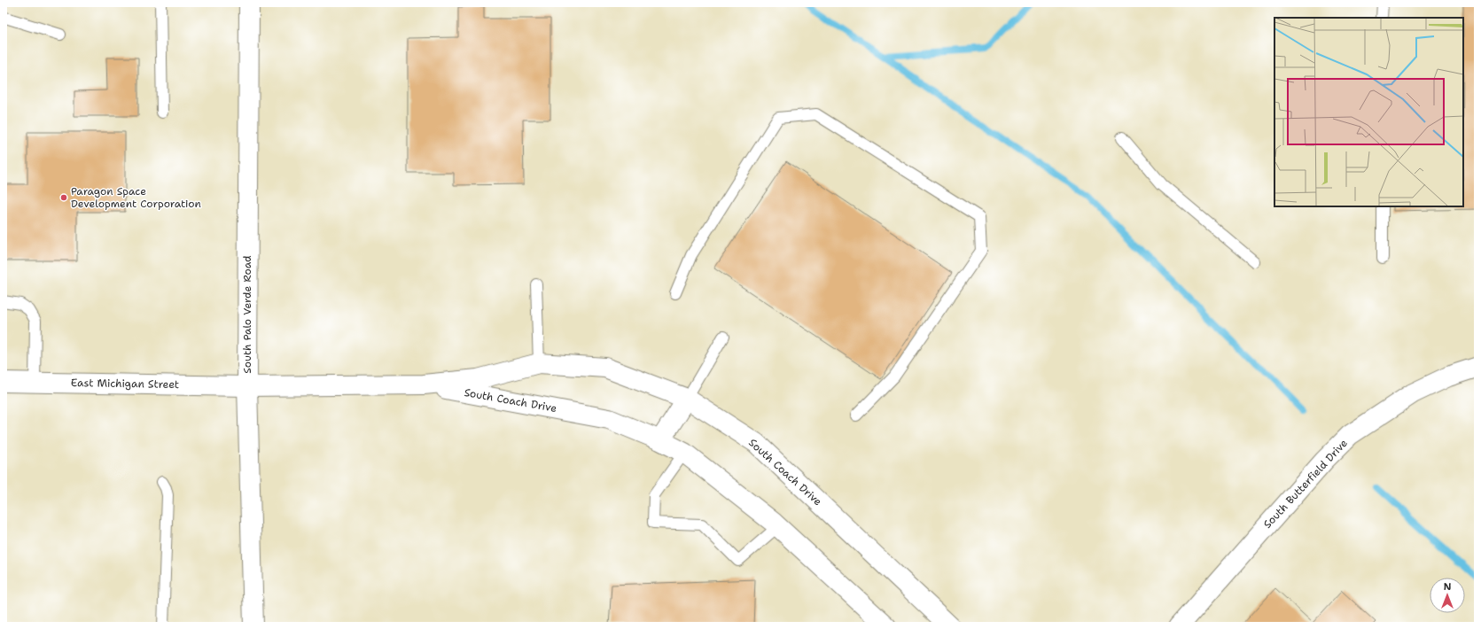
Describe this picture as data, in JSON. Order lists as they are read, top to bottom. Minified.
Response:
{"streets":{"street":["South Palo Verde Road","East Michigan Street","South Coach Drive","South Butterfield Drive"]},"crossings":[["South Palo Verde Road","East Michigan Street"],["South Palo Verde Road","South Coach Drive"],["East Michigan Street","South Coach Drive"]],"places":["Paragon Space Development Corporation"],"north":"top"}
